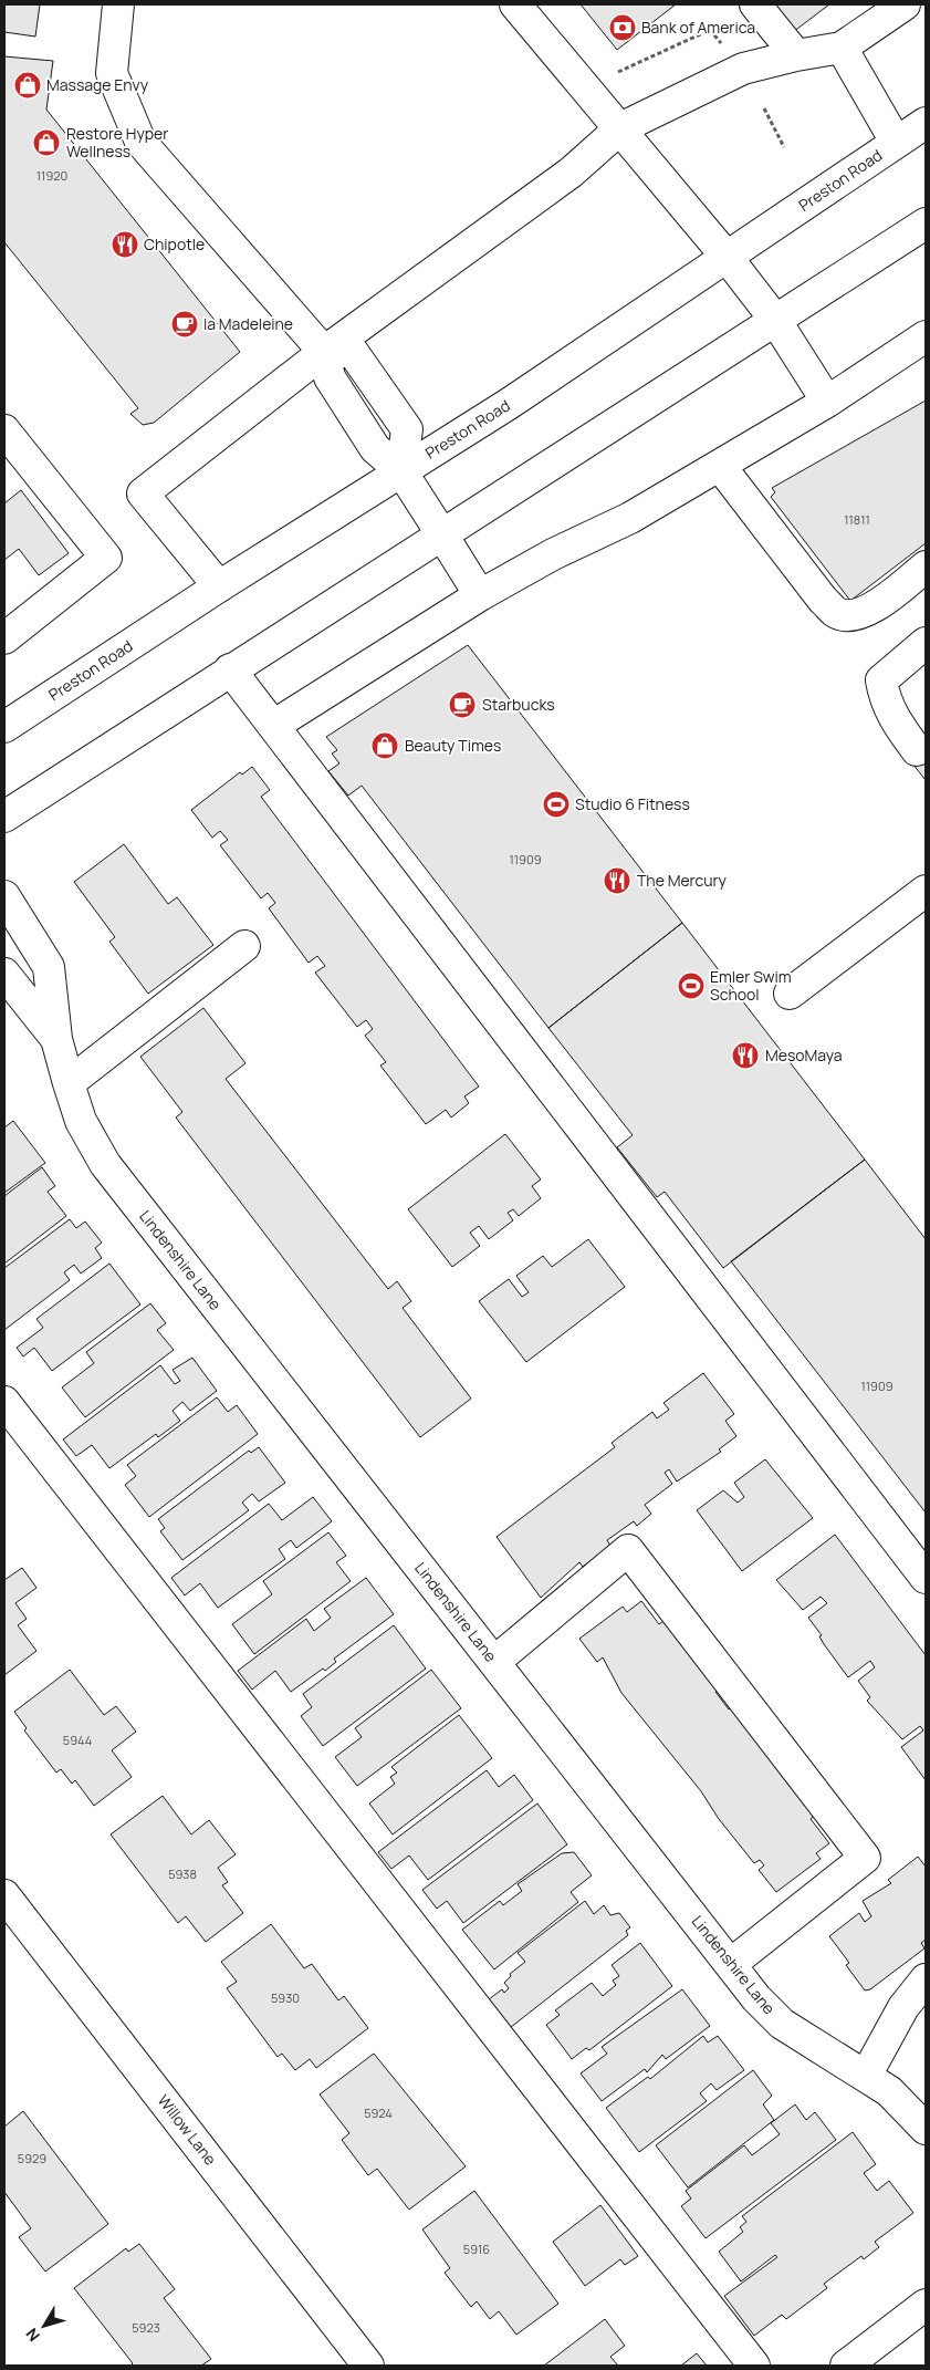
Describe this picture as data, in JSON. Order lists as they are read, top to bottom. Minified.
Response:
{"streets":{"main road":["Preston Road","Lindenshire Lane","Willow Lane"]},"places":{"bank":["Bank of America"],"shop":["Massage Envy","Restore Hyper Wellness","Beauty Times"],"restaurant":["Chipotle","The Mercury","MesoMaya"],"cafe":["la Madeleine","Starbucks"],"sports":["Studio 6 Fitness","Emler Swim School"]},"house_numbers":["11920","11811","11909","11909","5944","5938","5930","5924","5929","5916","5923"],"north":"bottom left"}
